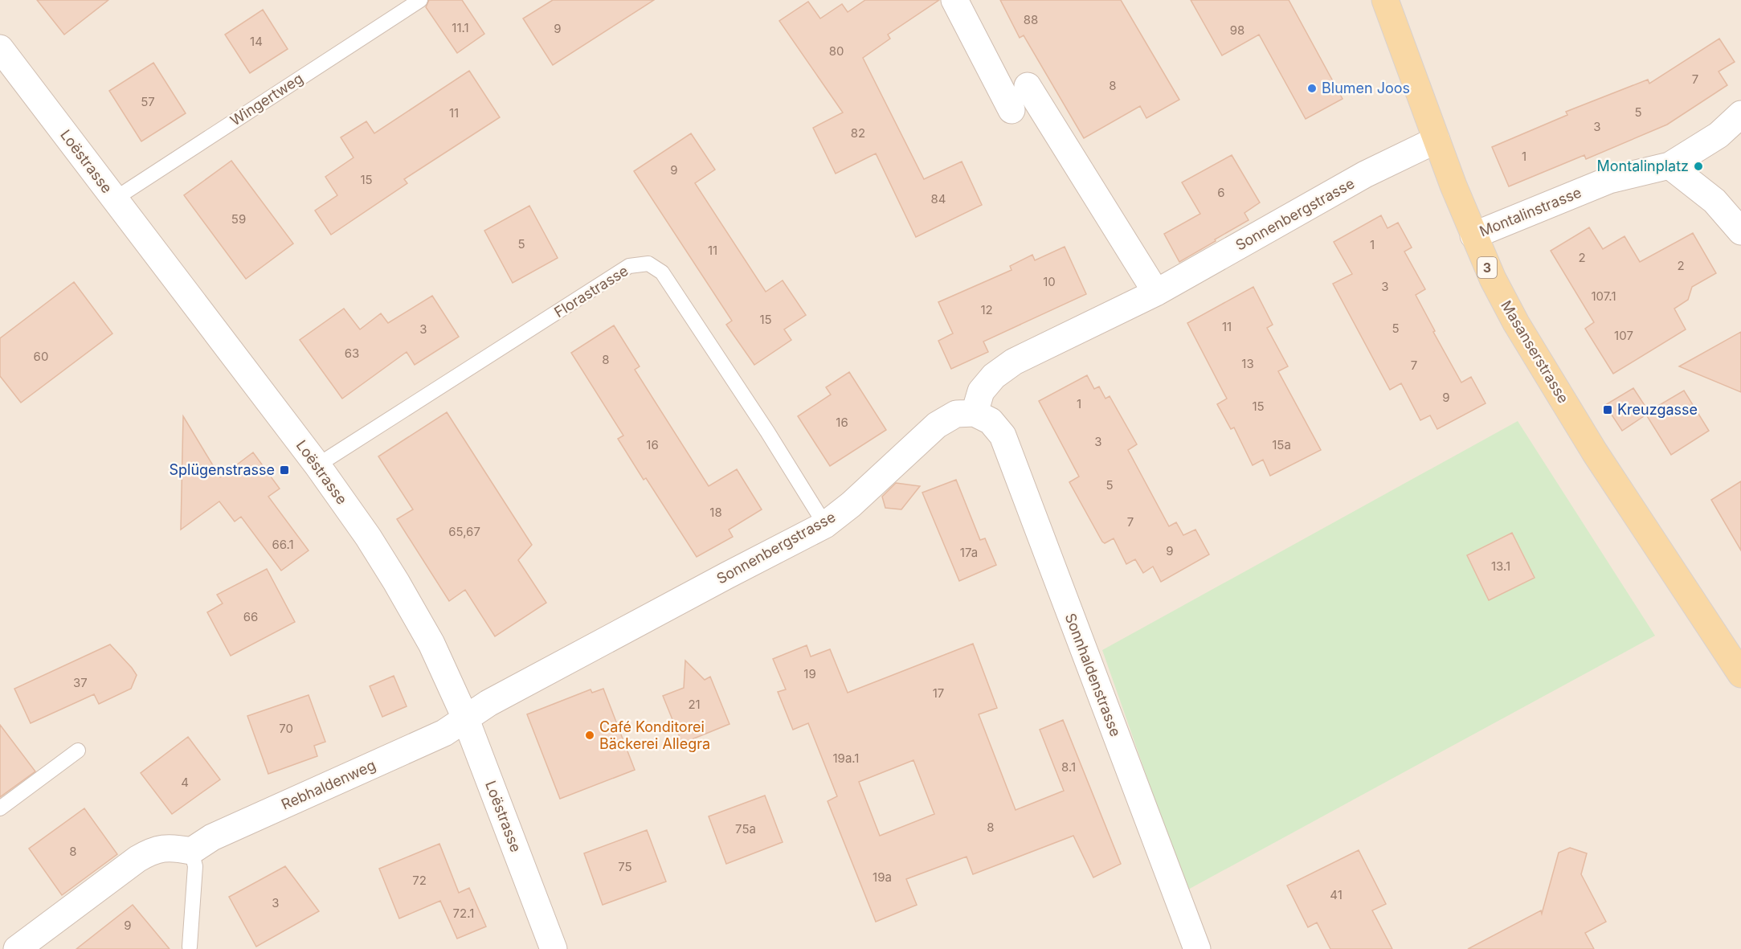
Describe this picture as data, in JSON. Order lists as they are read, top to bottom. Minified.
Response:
{"streets":{"main road":["3","Masanserstrasse"],"street":["Loëstrasse","Montalinstrasse","Sonnenbergstrasse","Sonnhaldenstrasse","Rebhaldenweg"],"lane":["Wingertweg","Florastrasse"]},"crossings":[["Wingertweg","Loëstrasse"],["Loëstrasse","Sonnenbergstrasse"],["Loëstrasse","Florastrasse"],["Loëstrasse","Rebhaldenweg"],["Montalinstrasse","Masanserstrasse"],["Sonnenbergstrasse","Florastrasse"],["Sonnenbergstrasse","Masanserstrasse"],["Sonnenbergstrasse","Sonnhaldenstrasse"],["Sonnenbergstrasse","Rebhaldenweg"]],"places":{"other":["Blumen Joos","Montalinplatz","Café Konditorei Bäckerei Allegra"],"transit":["Kreuzgasse","Splügenstrasse"]},"house_numbers":["88","11.1","9","98","14","80","7","8","57","5","11","3","82","1","9","15","6","84","59","5","1","11","2","2","10","3","107.1","12","15","11","5","3","107","63","60","8","13","7","9","1","15","16","3","16","15a","5","18","7","65,67","66.1","9","17a","13.1","66","19","37","17","21","70","19a.1","8.1","4","8","75a","8","75","19a","72","41","3","72.1","9"]}
